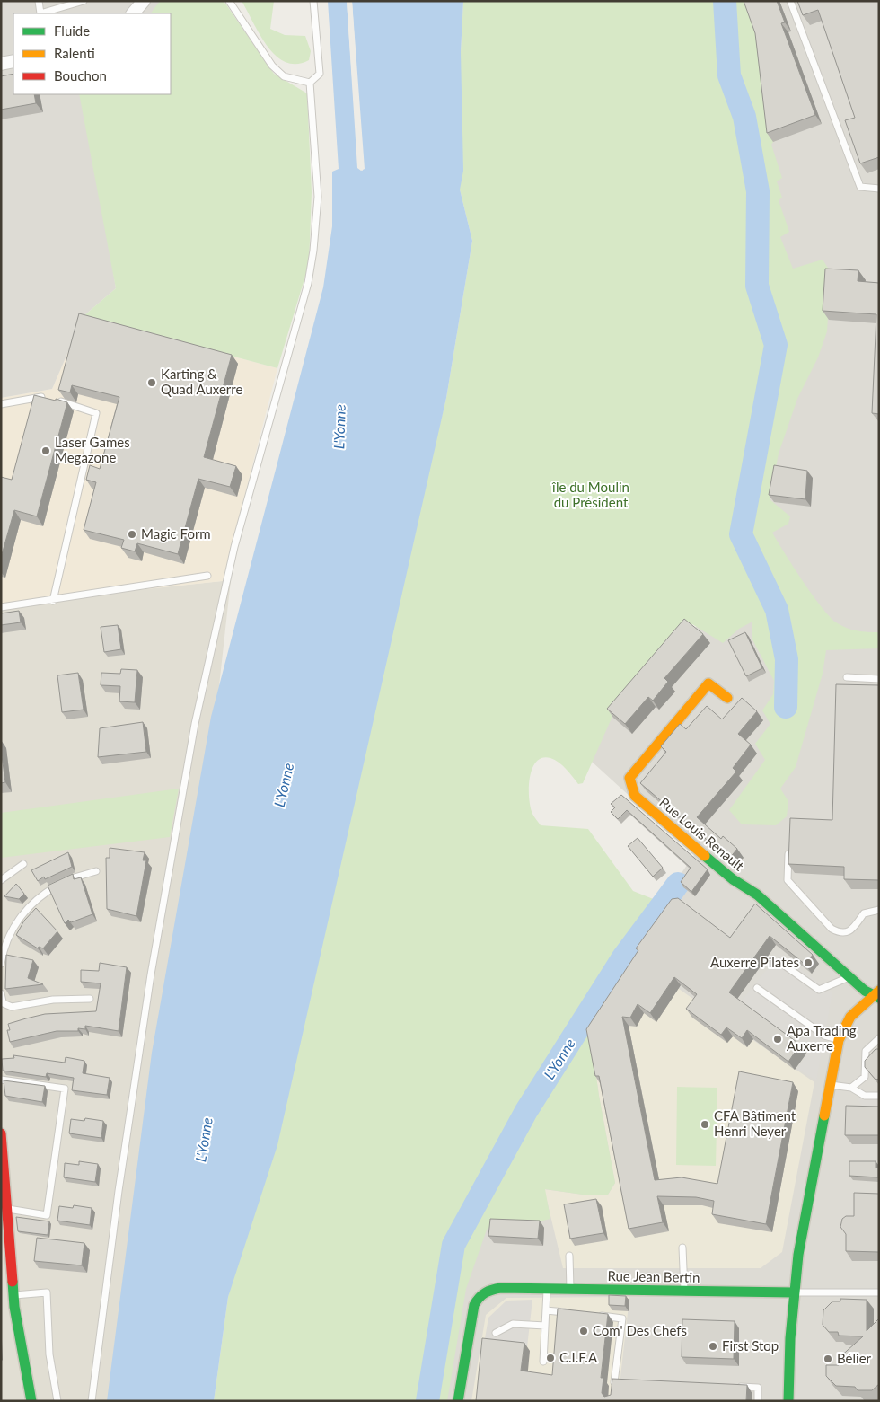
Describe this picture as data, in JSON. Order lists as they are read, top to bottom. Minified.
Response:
{"streets":{"street":["Rue Louis Renault","Rue Jean Bertin"]},"water":["L'Yonne"],"parks":["île du Moulin du Président"],"places":["Karting & Quad Auxerre","Laser Games Megazone","Magic Form","Auxerre Pilates","Apa Trading Auxerre","CFA Bâtiment Henri Neyer","Com' Des Chefs","First Stop","C.I.F.A","Bélier"],"legend":["Fluide","Ralenti","Bouchon"]}
